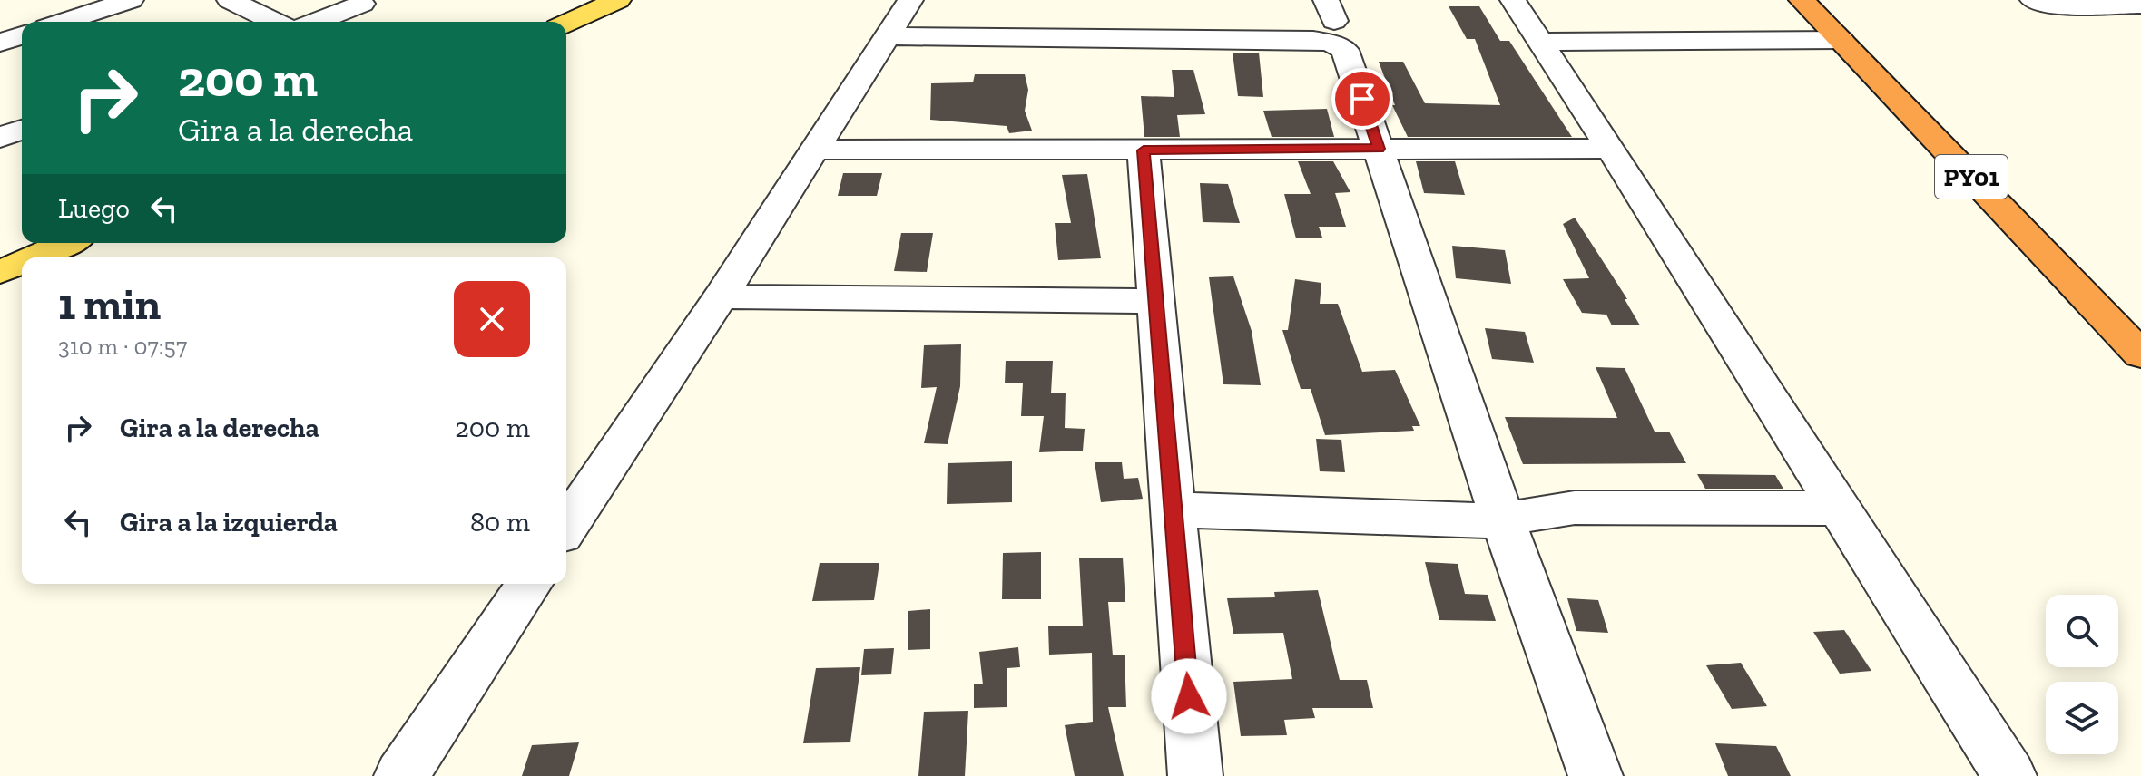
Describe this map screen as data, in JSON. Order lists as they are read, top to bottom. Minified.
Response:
{"streets":{"highway":["PY01"]},"page":{"turn":["200 m","Gira a la derecha"],"then":"Luego","heading":["1 min","310 m · 07:57"],"list":[{"name":"Gira a la derecha","value":"200 m"},{"name":"Gira a la izquierda","value":"80 m"}]}}
